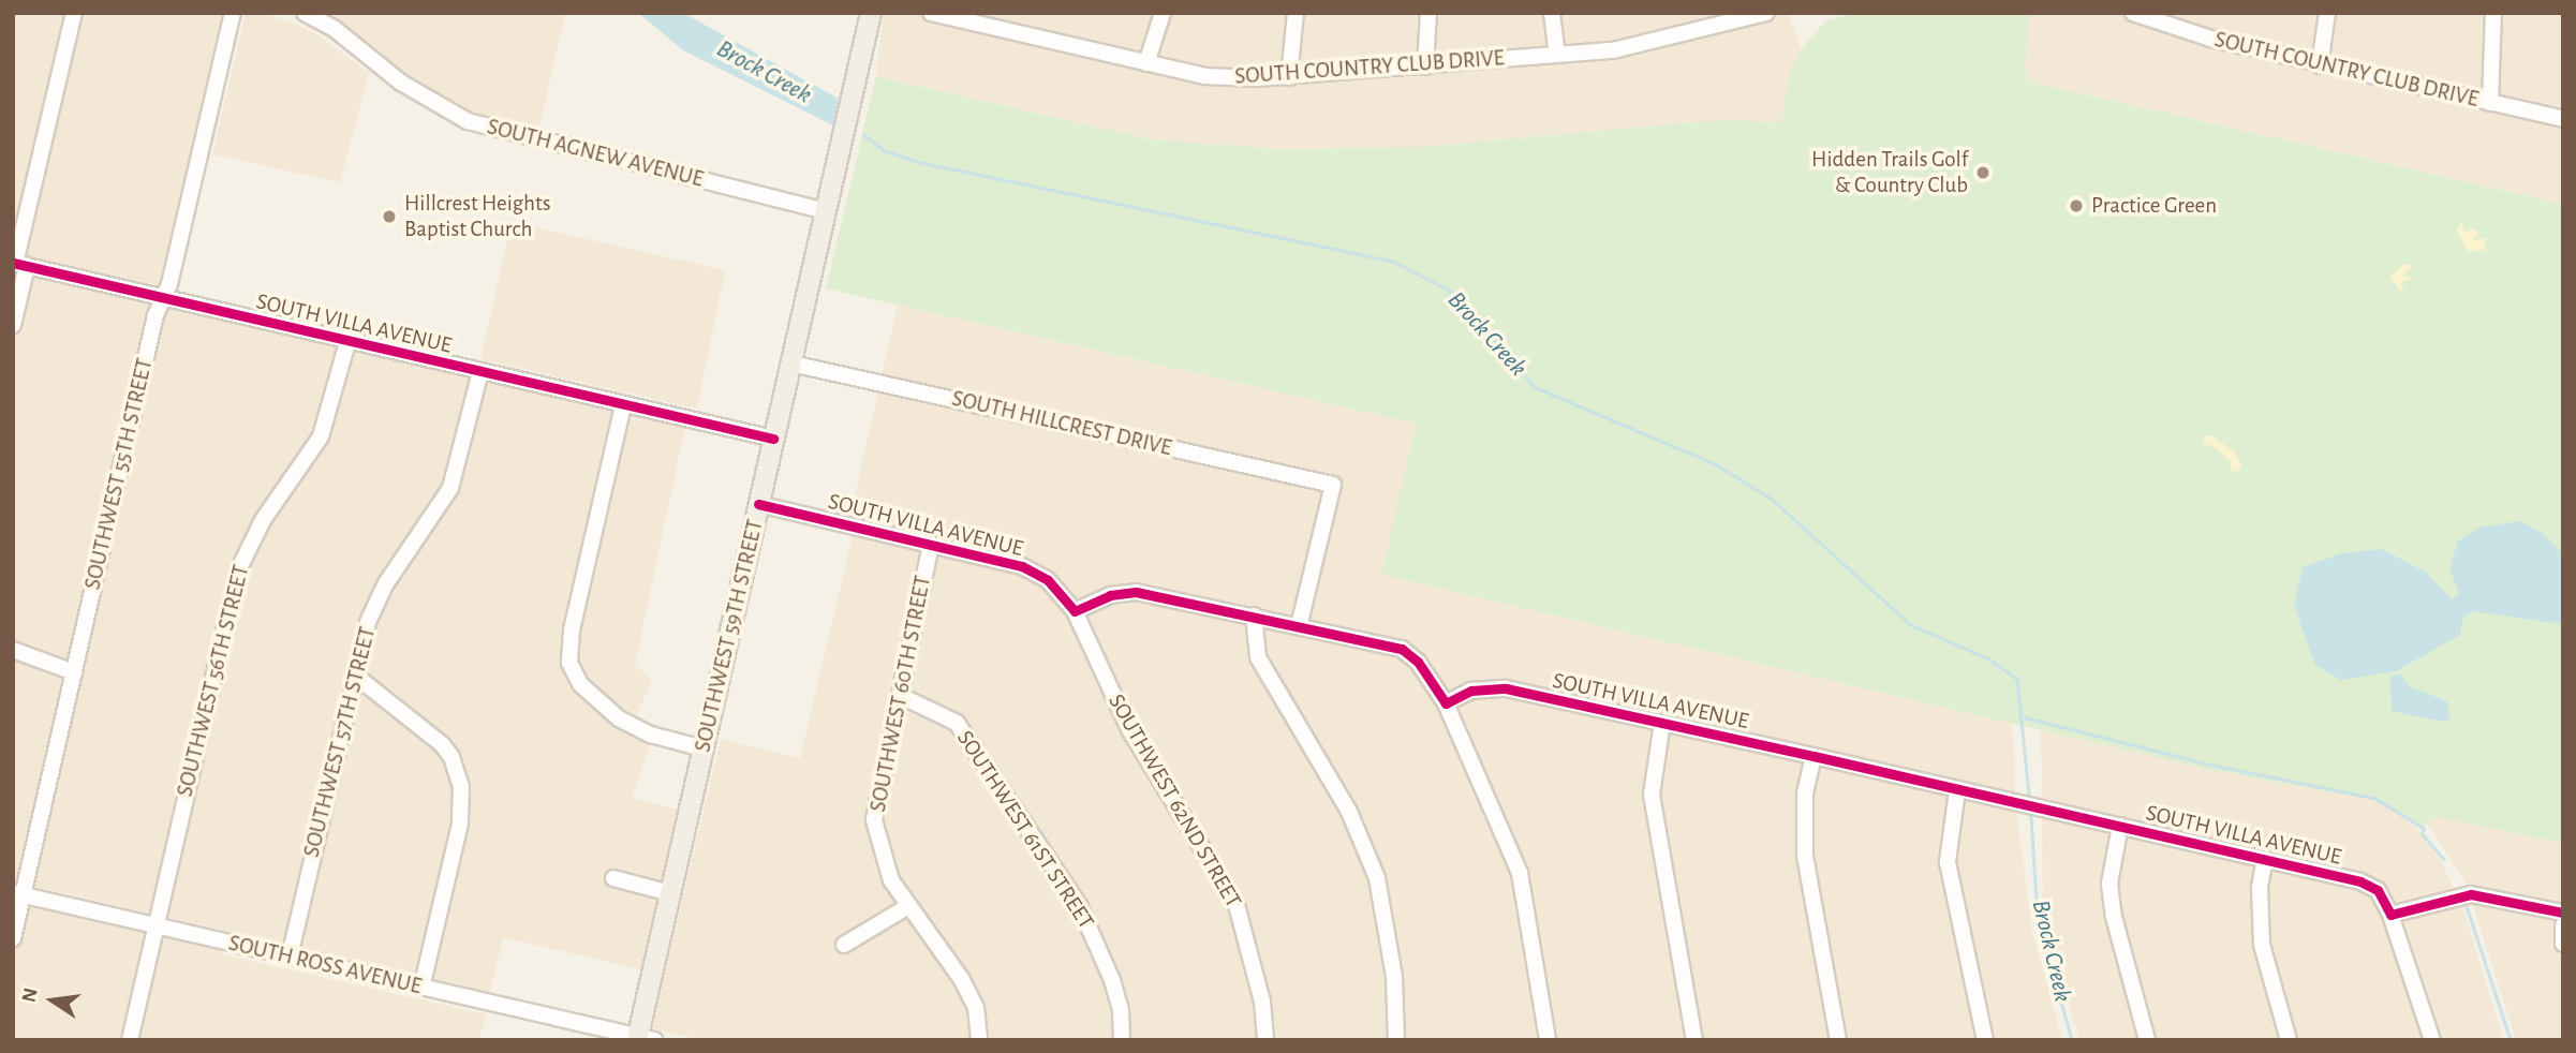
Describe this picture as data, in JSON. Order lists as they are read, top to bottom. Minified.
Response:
{"streets":{"main road":["SOUTHWEST 59TH STREET"],"street":["SOUTH COUNTRY CLUB DRIVE","SOUTH AGNEW AVENUE","SOUTH VILLA AVENUE","SOUTH HILLCREST DRIVE","SOUTHWEST 55TH STREET","SOUTHWEST 56TH STREET","SOUTHWEST 60TH STREET","SOUTHWEST 57TH STREET","SOUTHWEST 62ND STREET","SOUTHWEST 61ST STREET","SOUTH ROSS AVENUE"]},"crossings":[["SOUTH AGNEW AVENUE","SOUTHWEST 59TH STREET"],["SOUTH VILLA AVENUE","SOUTHWEST 55TH STREET"],["SOUTH VILLA AVENUE","SOUTHWEST 59TH STREET"],["SOUTH VILLA AVENUE","SOUTHWEST 56TH STREET"],["SOUTH VILLA AVENUE","SOUTHWEST 60TH STREET"],["SOUTH VILLA AVENUE","SOUTHWEST 57TH STREET"],["SOUTH VILLA AVENUE","SOUTHWEST 62ND STREET"],["SOUTH HILLCREST DRIVE","SOUTHWEST 59TH STREET"],["SOUTHWEST 55TH STREET","SOUTH ROSS AVENUE"],["SOUTHWEST 59TH STREET","SOUTH ROSS AVENUE"],["SOUTHWEST 56TH STREET","SOUTH ROSS AVENUE"],["SOUTHWEST 60TH STREET","SOUTHWEST 61ST STREET"],["SOUTHWEST 57TH STREET","SOUTH ROSS AVENUE"]],"water":["Brock Creek"],"places":["Hidden Trails Golf & Country Club","Practice Green","Hillcrest Heights Baptist Church"],"north":"left"}
